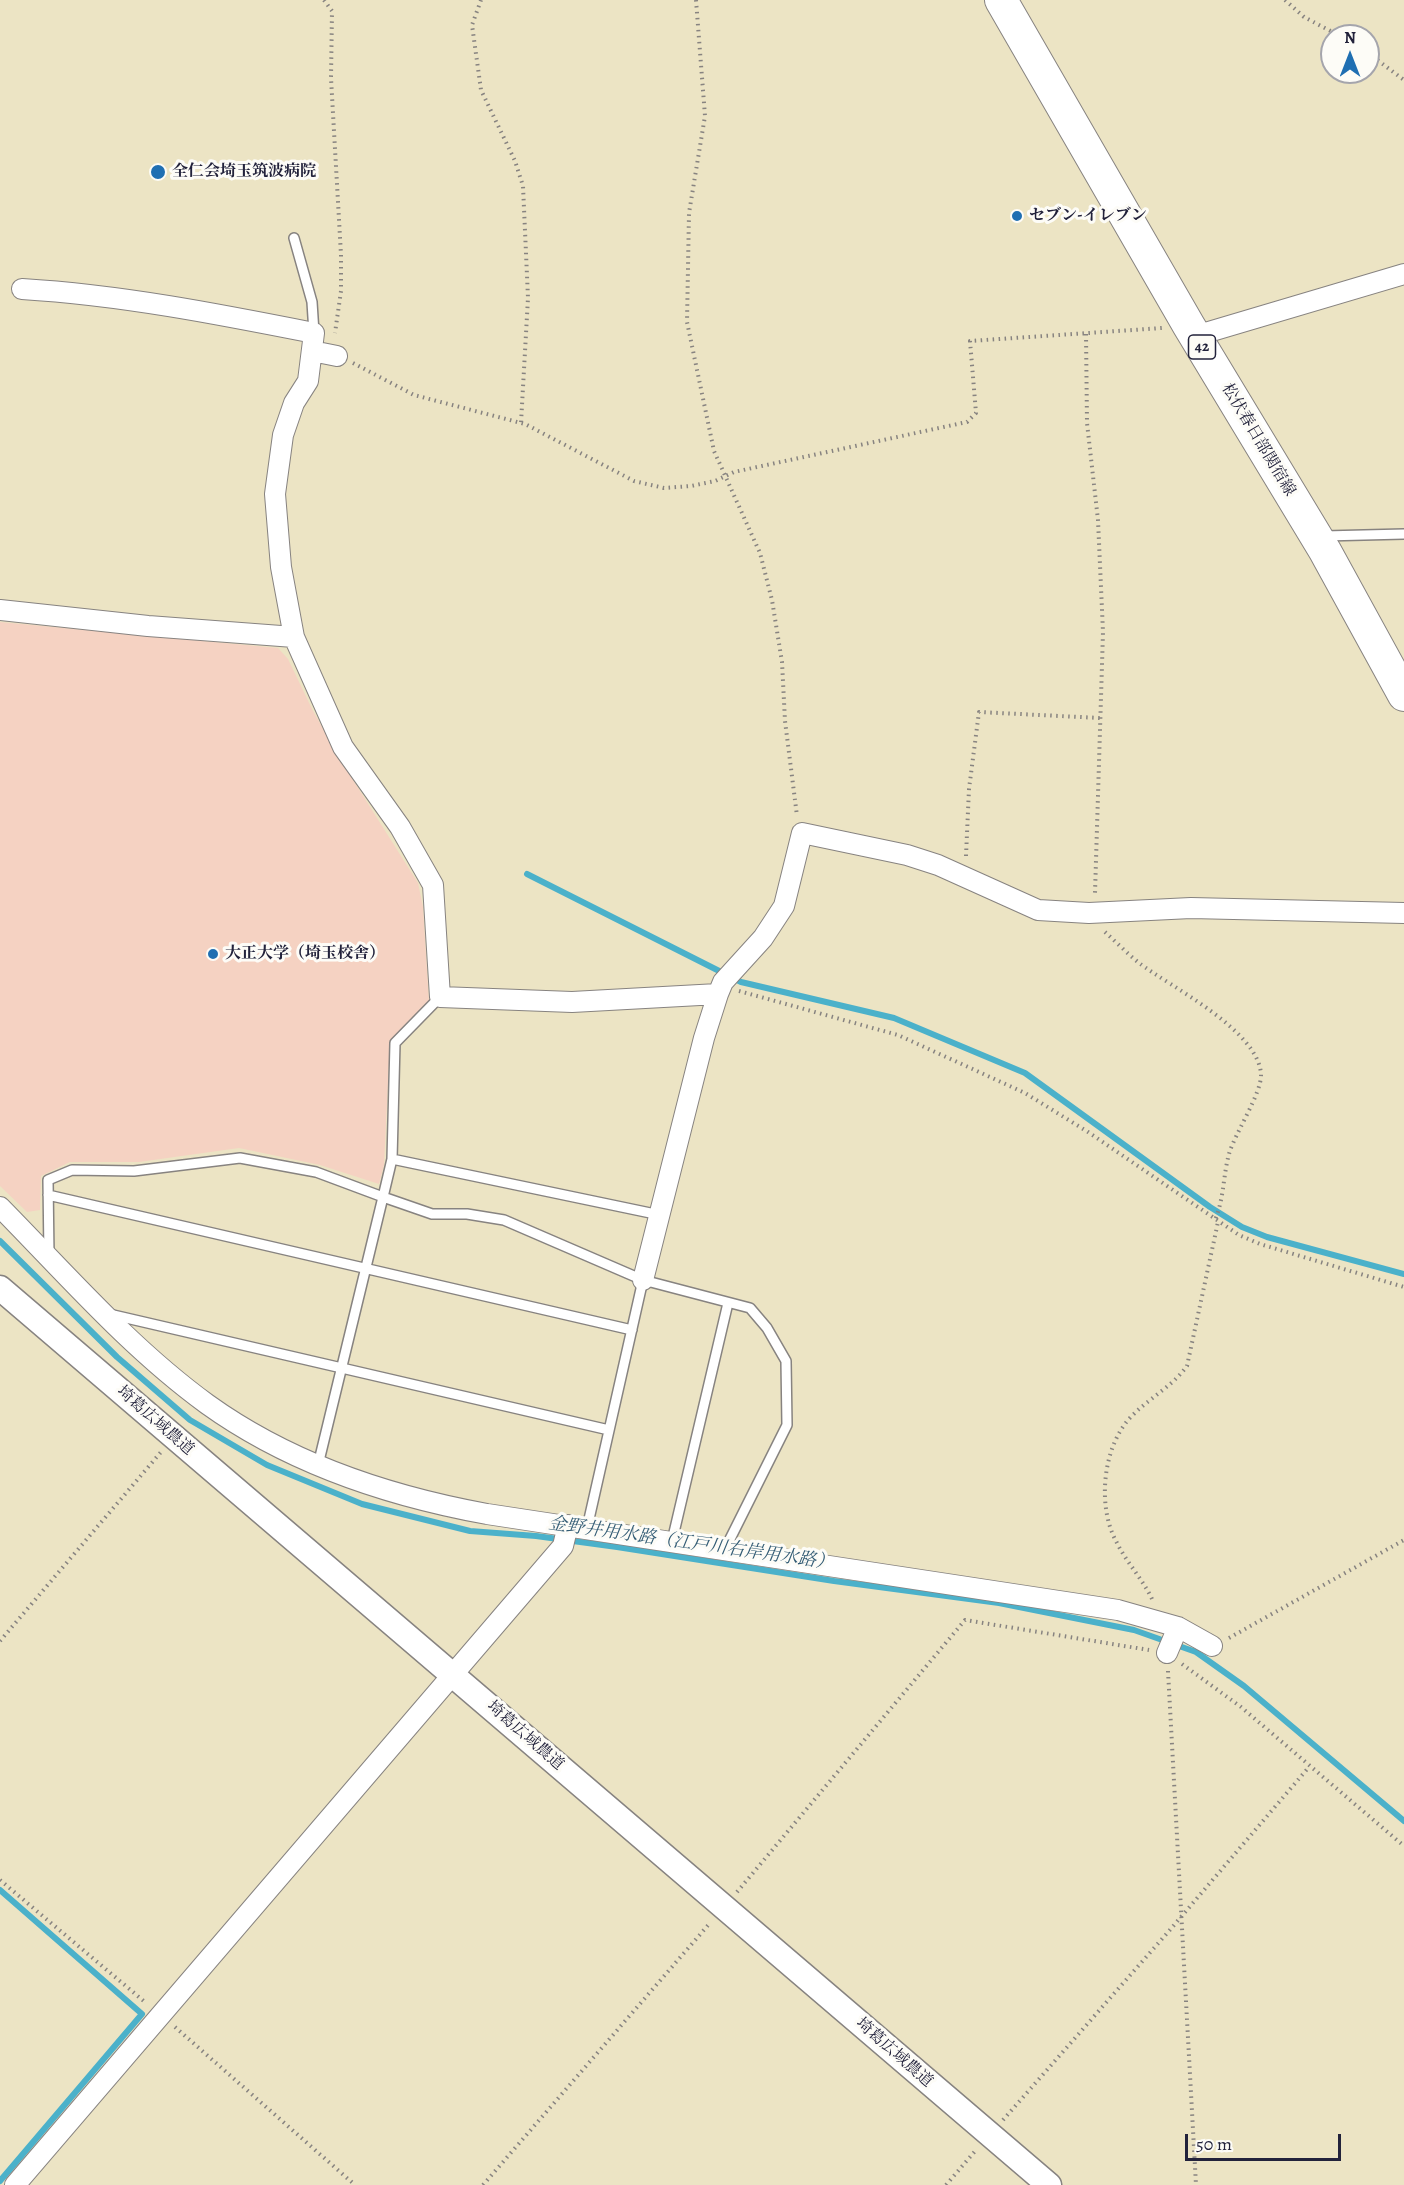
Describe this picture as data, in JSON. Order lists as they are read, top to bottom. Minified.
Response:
{"streets":{"main road":["42","松伏春日部関宿線"],"street":["埼葛広域農道"]},"water":["金野井用水路（江戸川右岸用水路）"],"places":["全仁会埼玉筑波病院","セブン-イレブン","大正大学（埼玉校舎）"],"scale_bar":"50 m","north":"top"}
